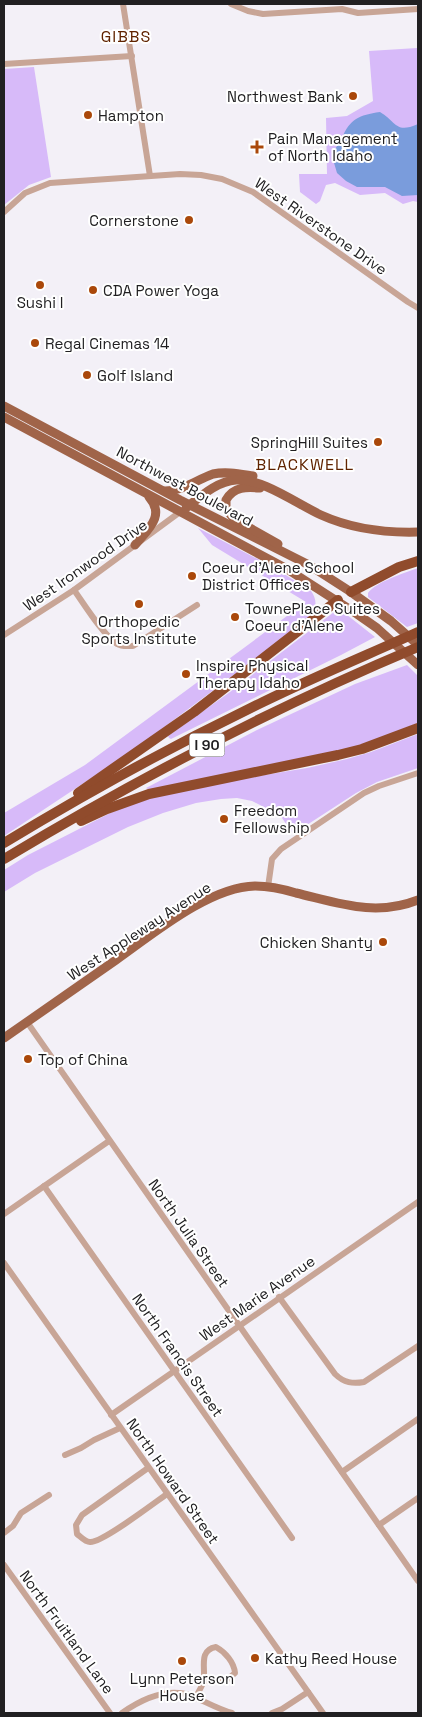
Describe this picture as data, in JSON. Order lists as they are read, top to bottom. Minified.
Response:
{"streets":{"highway":["I 90"],"main road":["Northwest Boulevard","West Appleway Avenue"],"street":["West Riverstone Drive","West Ironwood Drive","North Julia Street","West Marie Avenue","North Francis Street","North Howard Street","North Fruitland Lane"]},"crossings":[["Northwest Boulevard","West Ironwood Drive"],["Northwest Boulevard","I 90"],["West Appleway Avenue","North Julia Street"],["North Julia Street","West Marie Avenue"],["West Marie Avenue","North Francis Street"],["West Marie Avenue","North Howard Street"]],"districts":["GIBBS","BLACKWELL"],"places":{"other":["Northwest Bank","Hampton","Cornerstone","Sushi I","CDA Power Yoga","Regal Cinemas 14","Golf Island","SpringHill Suites","Coeur d'Alene School District Offices","Orthopedic Sports Institute","TownePlace Suites Coeur d'Alene","Inspire Physical Therapy Idaho","Freedom Fellowship","Chicken Shanty","Top of China","Kathy Reed House","Lynn Peterson House"],"health":["Pain Management of North Idaho"]}}
